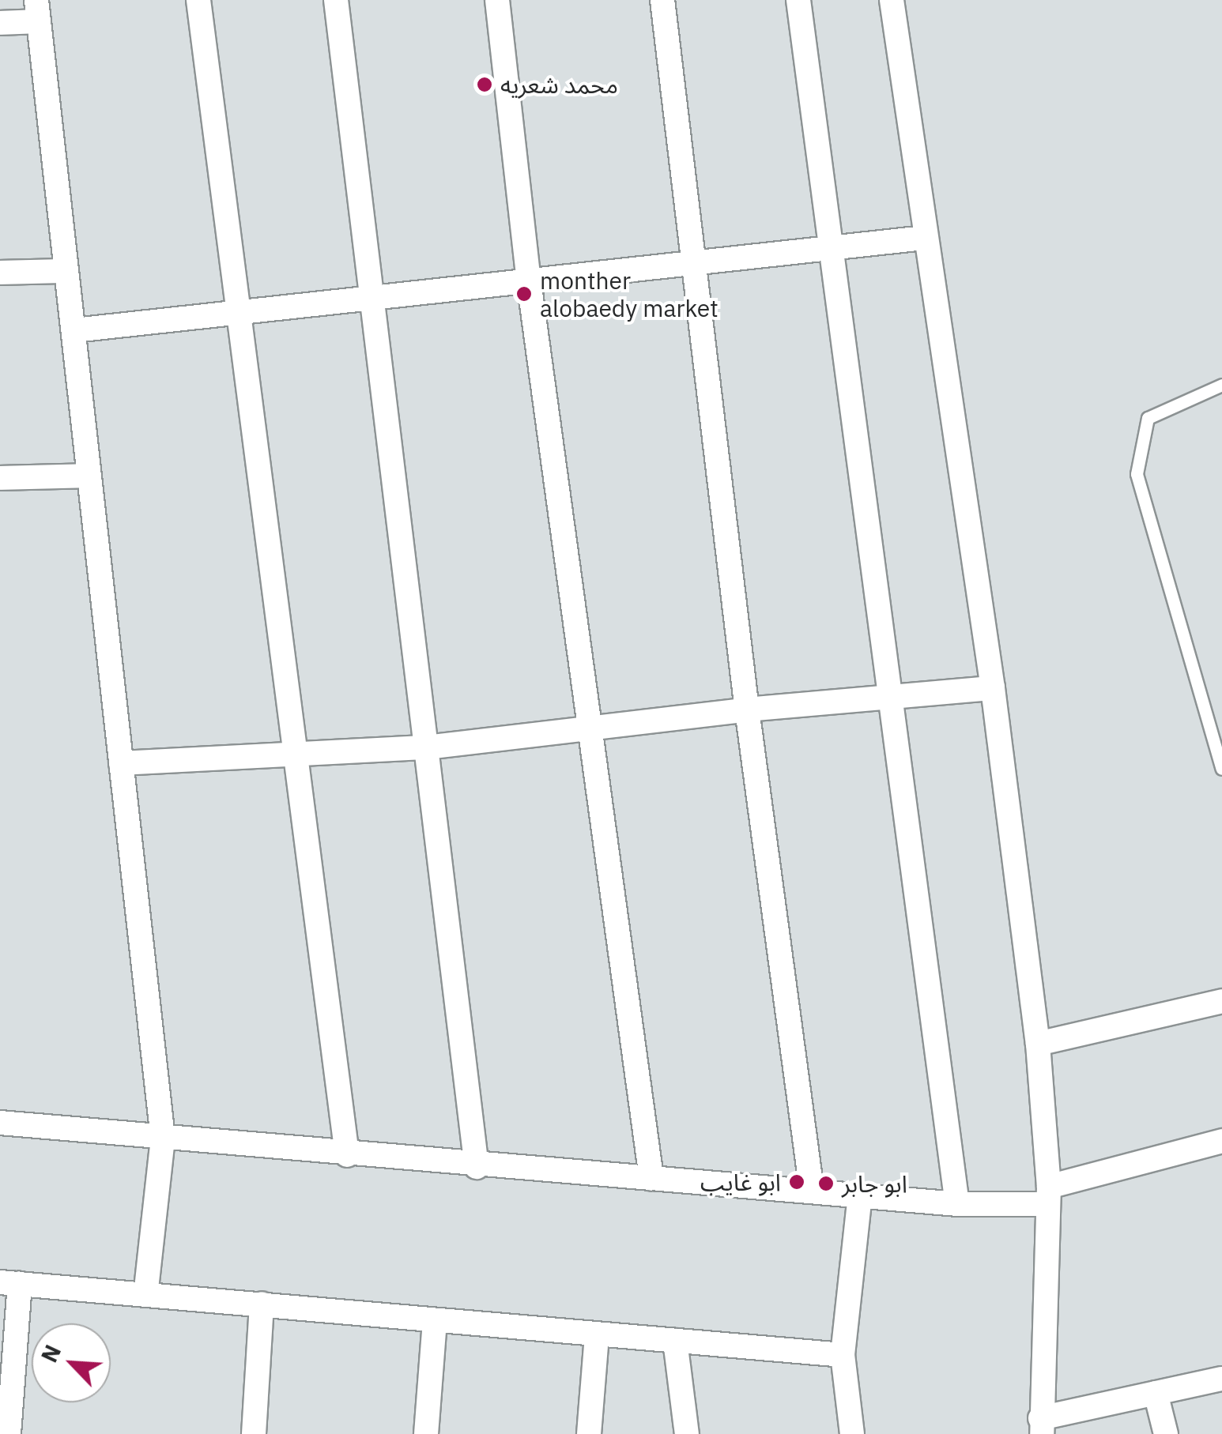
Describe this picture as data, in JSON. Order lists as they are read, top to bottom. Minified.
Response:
{"places":["محمد شعريه","monther alobaedy market","ابو غايب","ابو جابر"],"north":"top left"}
